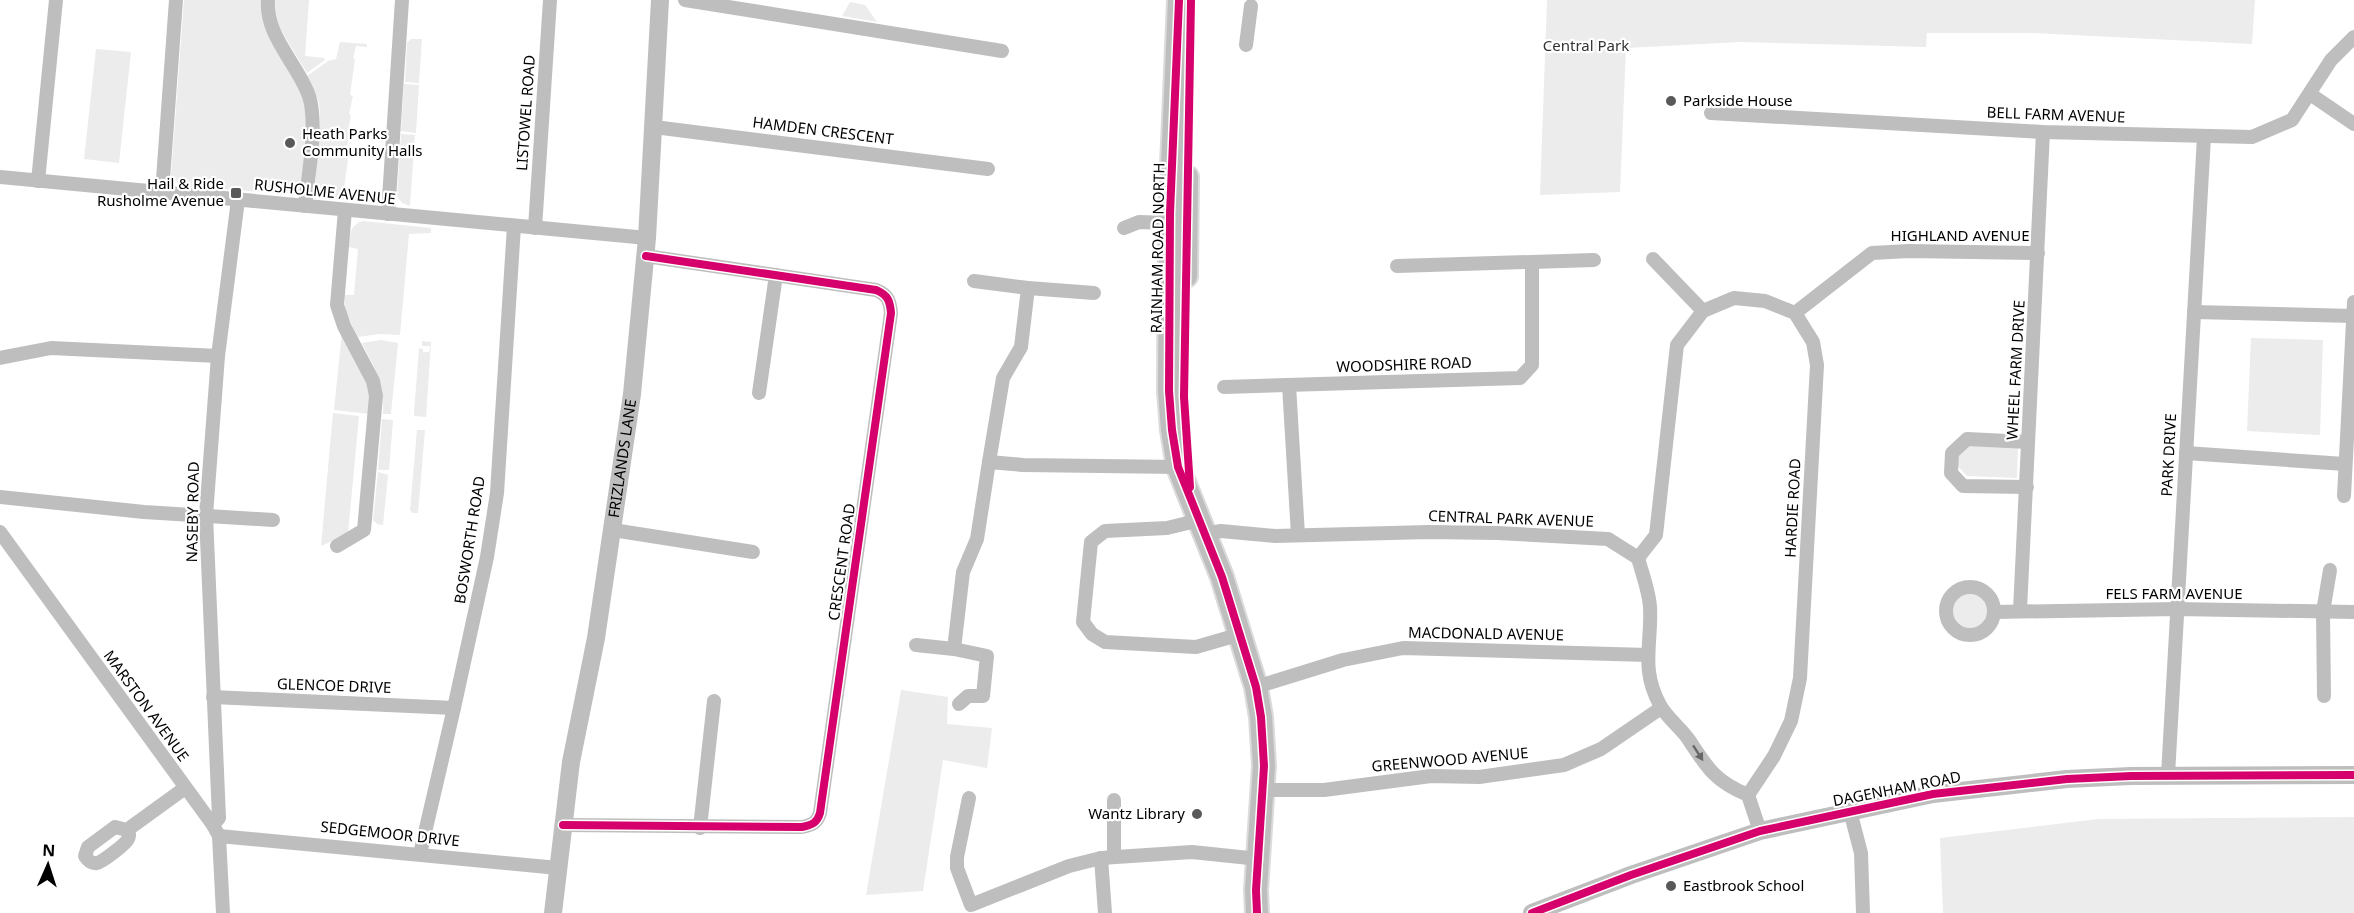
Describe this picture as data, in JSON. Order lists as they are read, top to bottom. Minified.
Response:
{"streets":{"main road":["RAINHAM ROAD NORTH"],"street":["LISTOWEL ROAD","BELL FARM AVENUE","HAMDEN CRESCENT","RUSHOLME AVENUE","HIGHLAND AVENUE","WOODSHIRE ROAD","WHEEL FARM DRIVE","PARK DRIVE","FRIZLANDS LANE","HARDIE ROAD","NASEBY ROAD","CENTRAL PARK AVENUE","BOSWORTH ROAD","CRESCENT ROAD","FELS FARM AVENUE","MACDONALD AVENUE","GLENCOE DRIVE","MARSTON AVENUE","GREENWOOD AVENUE","DAGENHAM ROAD","SEDGEMOOR DRIVE"]},"crossings":[["LISTOWEL ROAD","RUSHOLME AVENUE"],["BELL FARM AVENUE","WHEEL FARM DRIVE"],["BELL FARM AVENUE","PARK DRIVE"],["HAMDEN CRESCENT","FRIZLANDS LANE"],["RUSHOLME AVENUE","FRIZLANDS LANE"],["RUSHOLME AVENUE","NASEBY ROAD"],["RUSHOLME AVENUE","BOSWORTH ROAD"],["RUSHOLME AVENUE","CRESCENT ROAD"],["HIGHLAND AVENUE","WHEEL FARM DRIVE"],["HIGHLAND AVENUE","HARDIE ROAD"],["RAINHAM ROAD NORTH","CENTRAL PARK AVENUE"],["RAINHAM ROAD NORTH","MACDONALD AVENUE"],["RAINHAM ROAD NORTH","GREENWOOD AVENUE"],["WHEEL FARM DRIVE","FELS FARM AVENUE"],["PARK DRIVE","FELS FARM AVENUE"],["PARK DRIVE","DAGENHAM ROAD"],["FRIZLANDS LANE","CRESCENT ROAD"],["FRIZLANDS LANE","SEDGEMOOR DRIVE"],["NASEBY ROAD","GLENCOE DRIVE"],["NASEBY ROAD","MARSTON AVENUE"],["NASEBY ROAD","SEDGEMOOR DRIVE"],["BOSWORTH ROAD","GLENCOE DRIVE"],["BOSWORTH ROAD","SEDGEMOOR DRIVE"],["MARSTON AVENUE","SEDGEMOOR DRIVE"]],"parks":["Central Park"],"places":{"other":["Parkside House","Heath Parks Community Halls","Wantz Library","Eastbrook School"],"transit":["Hail & Ride Rusholme Avenue"]},"north":"top"}
